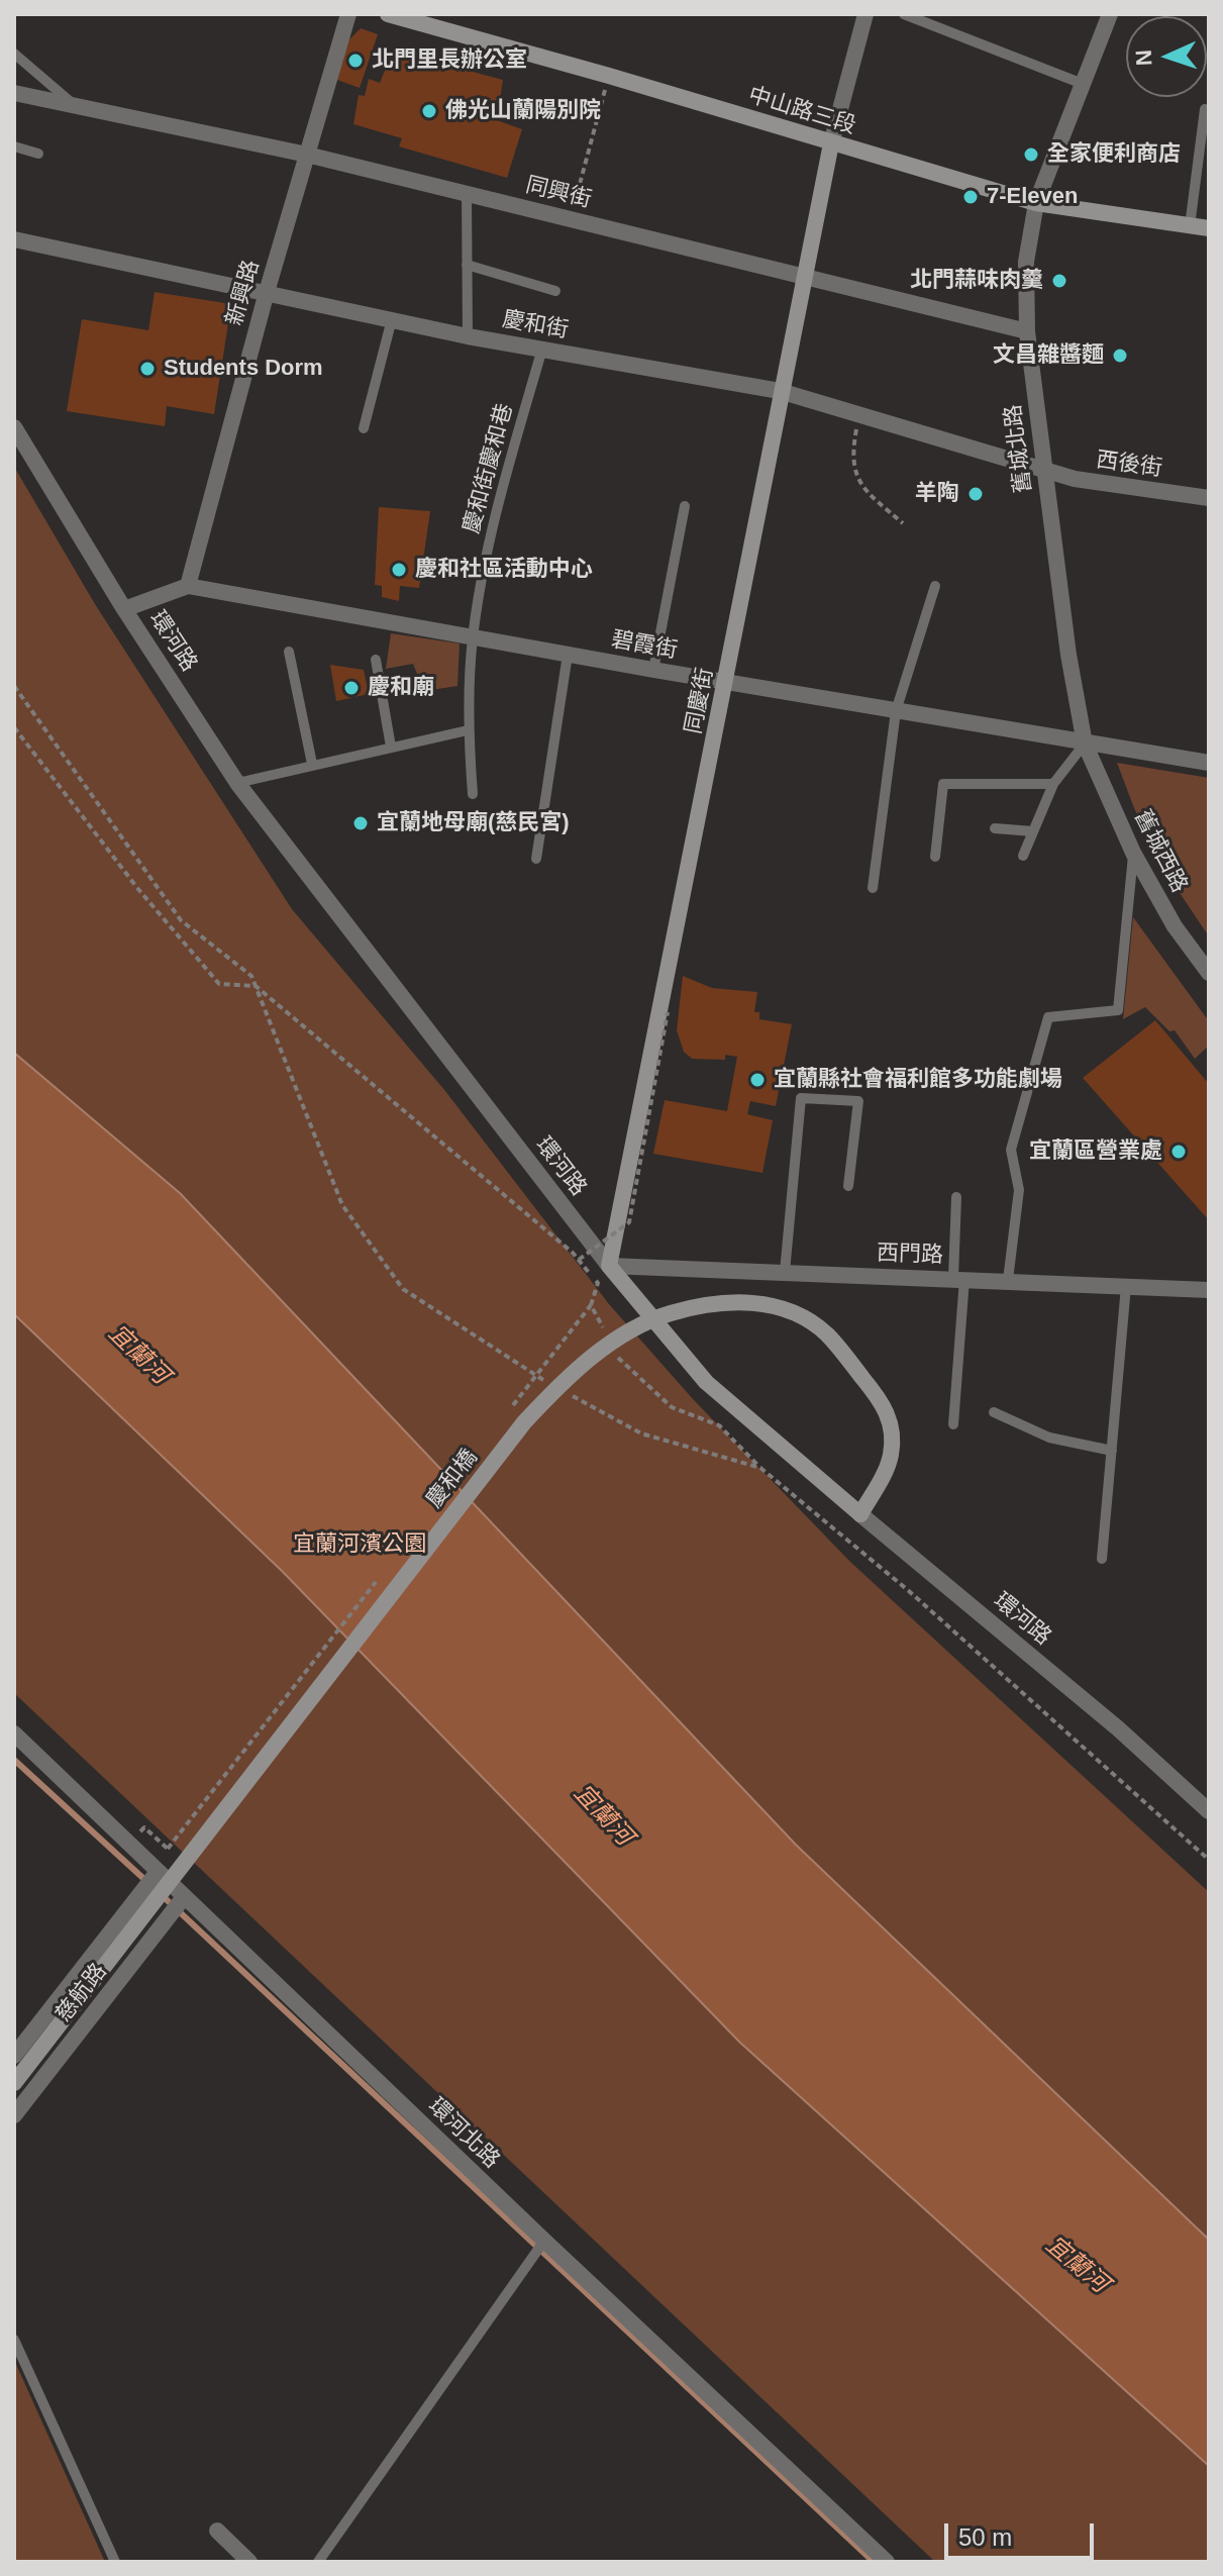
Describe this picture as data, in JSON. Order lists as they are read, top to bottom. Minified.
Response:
{"streets":{"street":["中山路三段","同興街","新興路","慶和街","舊城北路","西後街","環河路","碧霞街","同慶街","舊城西路","西門路","慶和橋","慈航路","環河北路"],"lane":["慶和街慶和巷"]},"crossings":[["中山路三段","舊城北路"],["中山路三段","同慶街"],["同興街","新興路"],["同興街","舊城北路"],["同興街","同慶街"],["新興路","慶和街"],["新興路","碧霞街"],["慶和街","舊城北路"],["慶和街","西後街"],["慶和街","慶和街慶和巷"],["慶和街","同慶街"],["舊城北路","西後街"],["舊城北路","碧霞街"],["舊城北路","舊城西路"],["慶和街慶和巷","碧霞街"],["環河路","同慶街"],["環河路","西門路"],["環河路","慶和橋"],["碧霞街","同慶街"],["碧霞街","舊城西路"],["同慶街","西門路"],["慈航路","環河北路"]],"water":["宜蘭河"],"parks":["宜蘭河濱公園"],"places":["北門里長辦公室","佛光山蘭陽別院","全家便利商店","7-Eleven","北門蒜味肉羹","文昌雜醬麵","Students Dorm","羊陶","慶和社區活動中心","慶和廟","宜蘭地母廟(慈民宮)","宜蘭縣社會福利館多功能劇場","宜蘭區營業處"],"scale_bar":"50 m","north":"left"}
